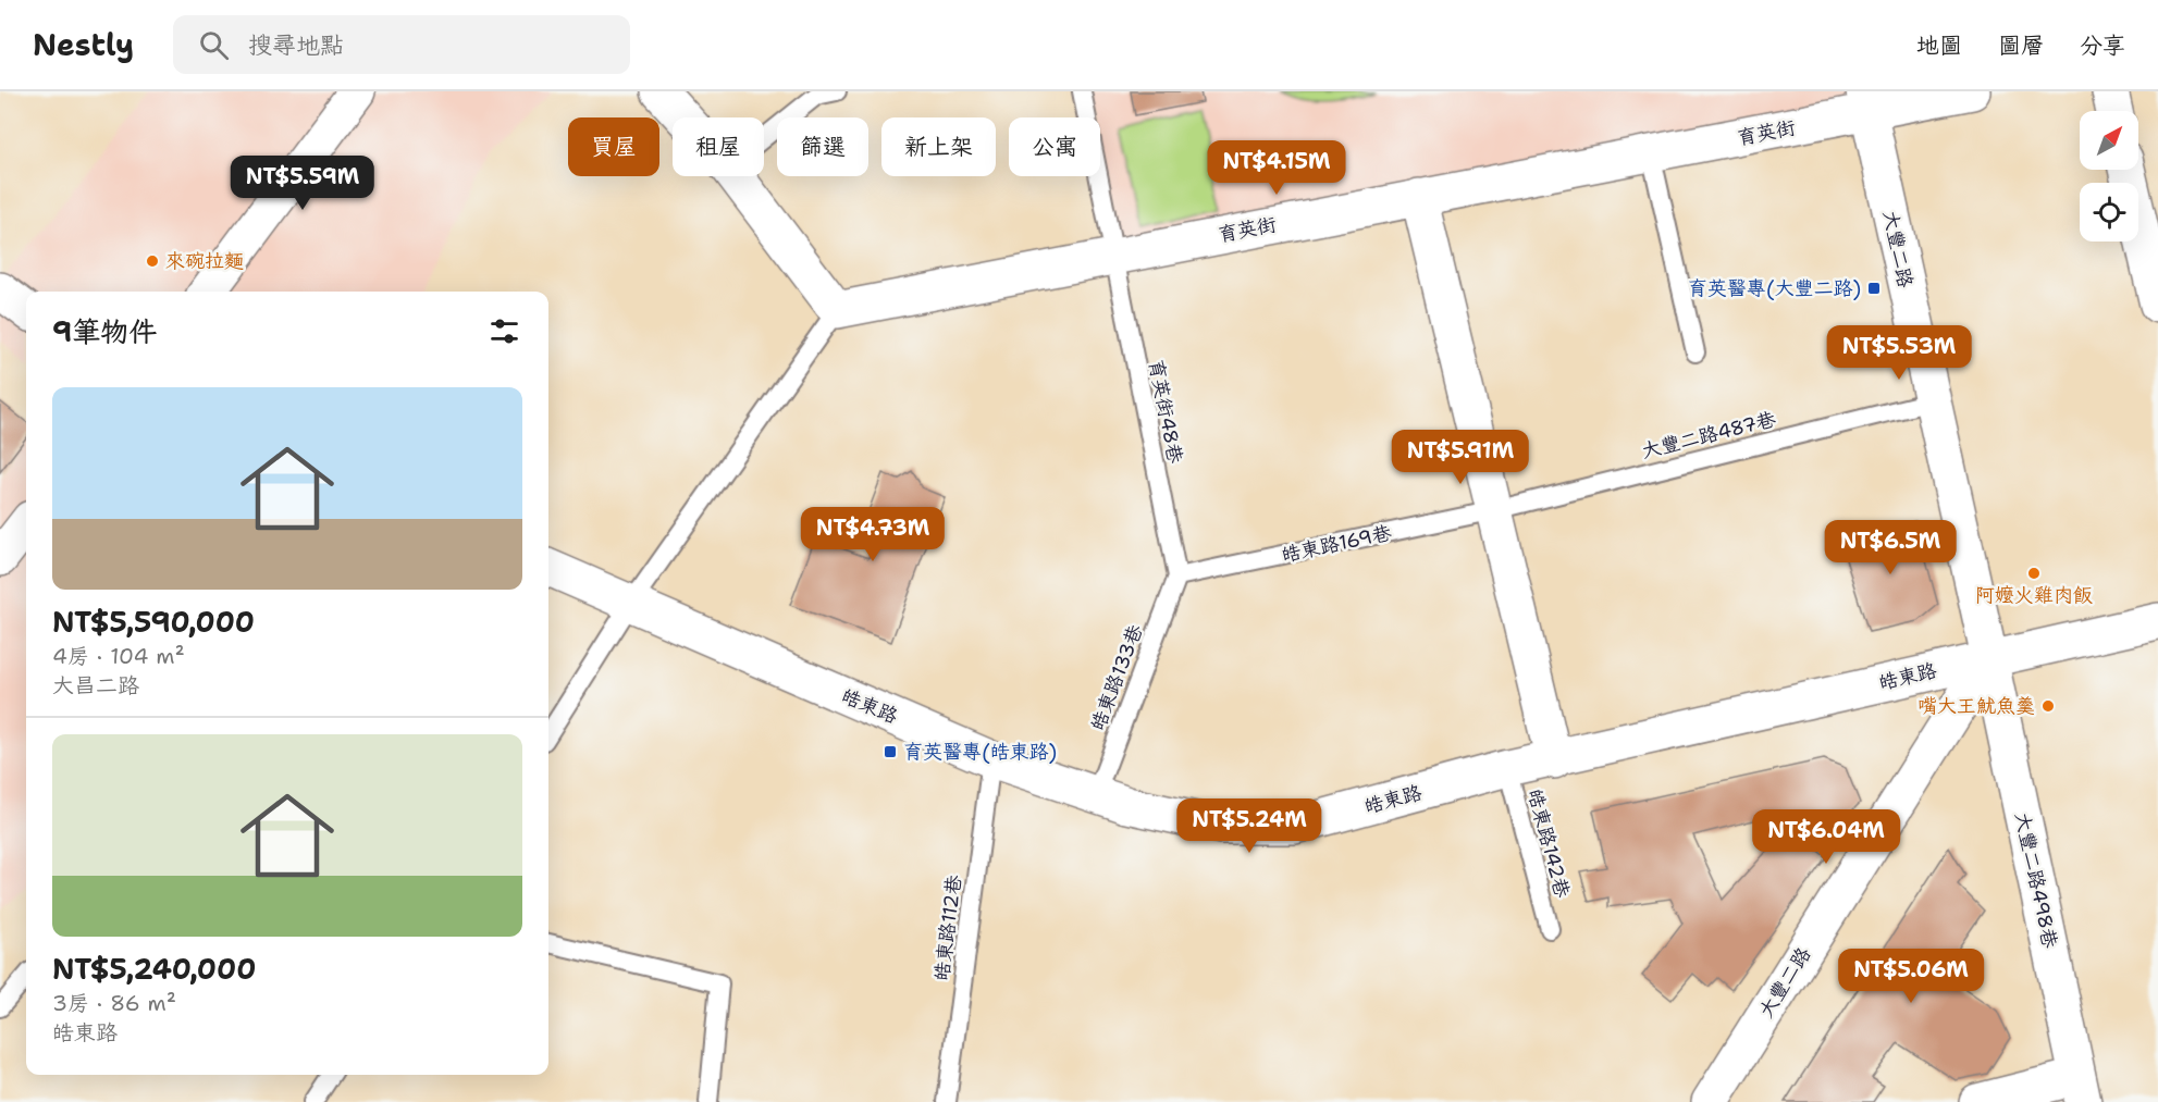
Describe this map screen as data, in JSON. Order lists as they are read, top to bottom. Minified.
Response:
{"streets":{"street":["育英街","大豐二路","皓東路","大豐二路498巷"],"lane":["育英街48巷","大豐二路487巷","皓東路169巷","皓東路133巷","皓東路142巷","皓東路112巷"]},"crossings":[["育英街","大豐二路"],["育英街","育英街48巷"],["大豐二路","大豐二路487巷"],["大豐二路","皓東路"],["大豐二路","大豐二路498巷"],["育英街48巷","皓東路169巷"],["育英街48巷","皓東路133巷"],["大豐二路487巷","皓東路169巷"],["皓東路169巷","皓東路133巷"],["皓東路","皓東路133巷"],["皓東路","皓東路142巷"],["皓東路","大豐二路498巷"],["皓東路","皓東路112巷"]],"places":{"other":["來碗拉麵","阿嬤火雞肉飯","嘴大王魷魚羹"],"transit":["育英醫專(大豐二路)","育英醫專(皓東路)"]},"north":"top right","page":{"header":"Nestly","search":"搜尋地點","nav":["地圖","圖層","分享"],"chip":["買屋","租屋","篩選","新上架","公寓"],"price":["NT$4.15M","NT$5.59M","NT$5.53M","NT$5.91M","NT$4.73M","NT$6.5M","NT$5.24M","NT$6.04M","NT$5.06M"],"heading":"9筆物件","list":[{"name":"NT$5,590,000","note":"4房 · 104 m² · 大昌二路"},{"name":"NT$5,240,000","note":"3房 · 86 m² · 皓東路"}]}}
